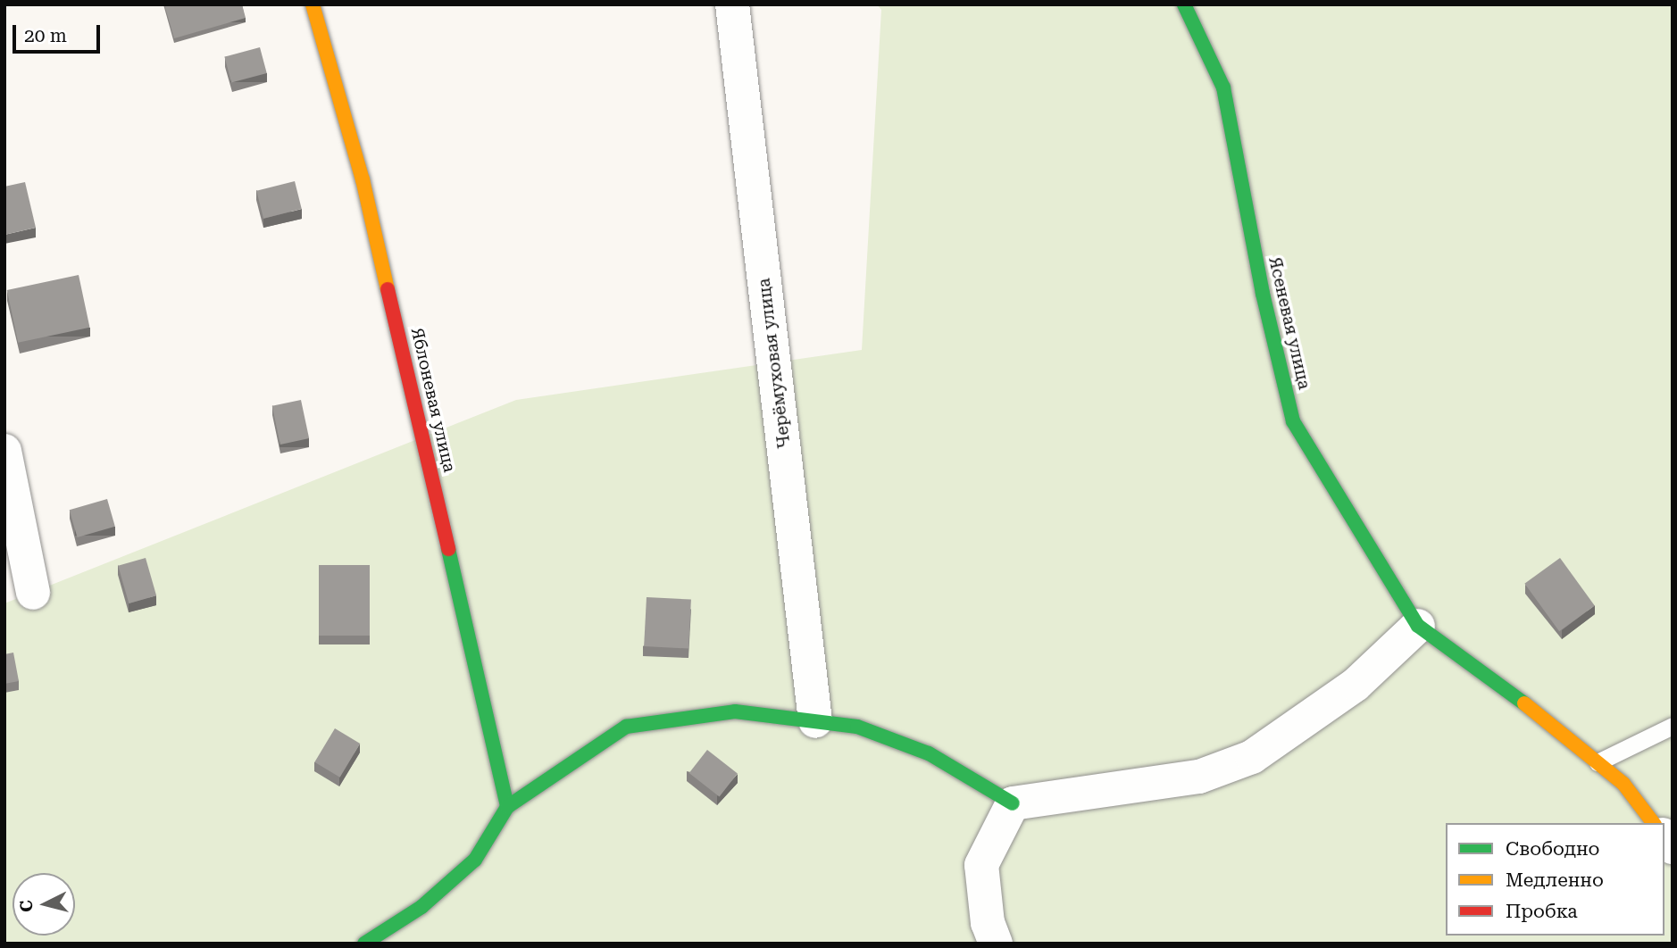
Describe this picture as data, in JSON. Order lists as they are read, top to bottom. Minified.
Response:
{"streets":{"street":["Ясеневая улица","Черёмуховая улица","Яблоневая улица"]},"legend":["Свободно","Медленно","Пробка"],"scale_bar":"20 m","north":"left"}
